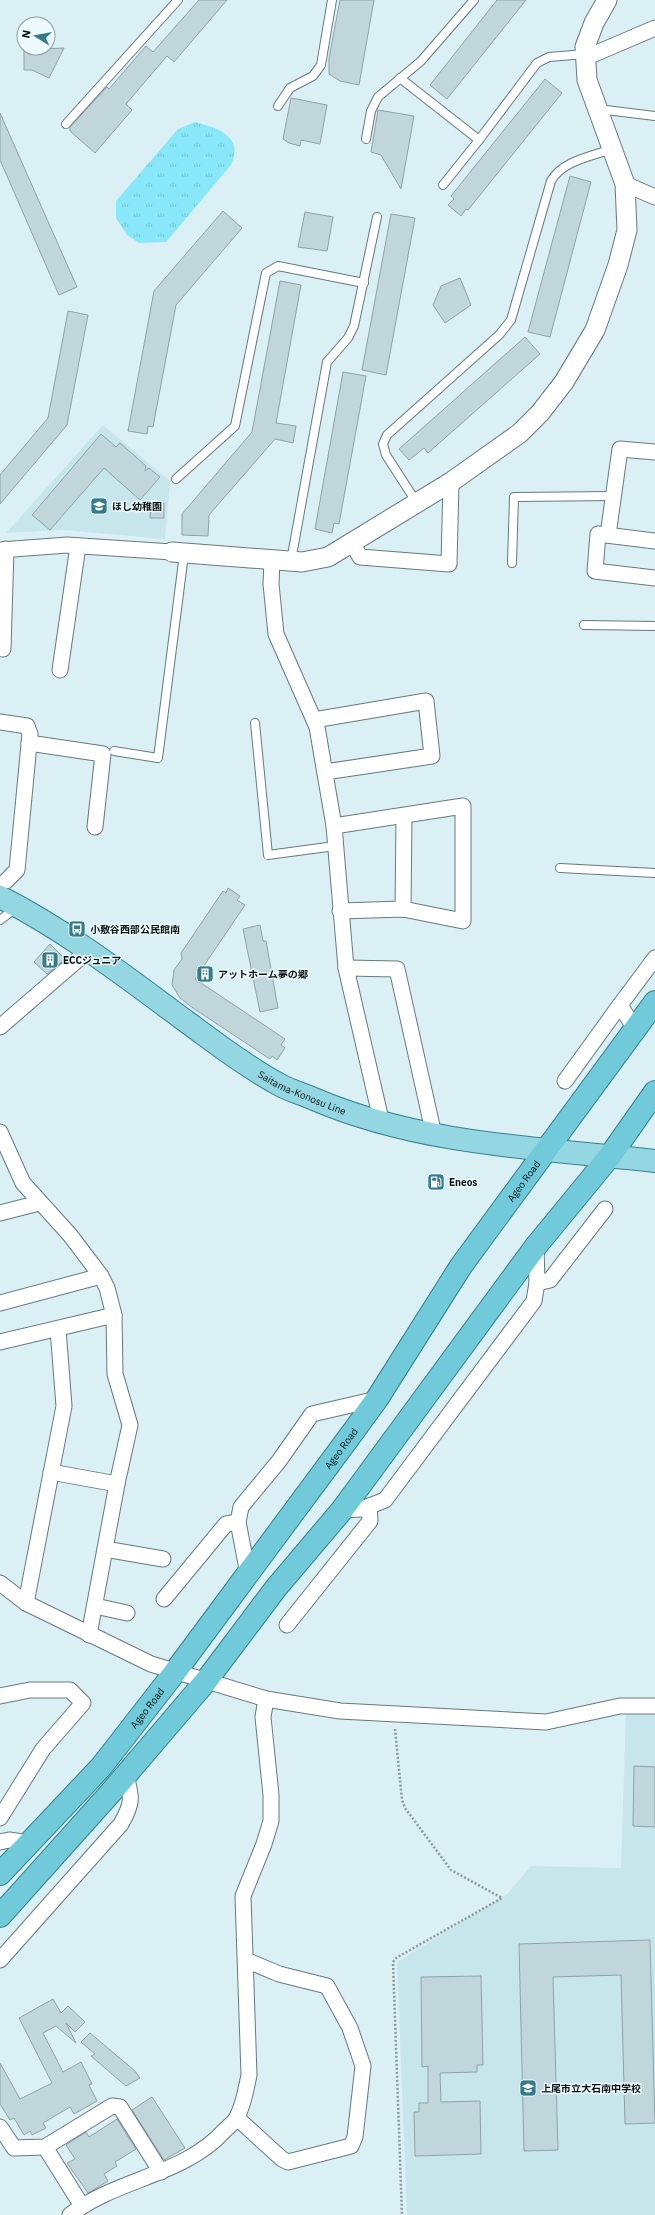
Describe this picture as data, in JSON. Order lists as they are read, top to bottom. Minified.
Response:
{"streets":{"highway":["Ageo Road"],"main road":["Saitama-Konosu Line"]},"crossings":[["Saitama-Konosu Line","Ageo Road"]],"places":{"school or university":["ほし幼稚園","上尾市立大石南中学校"],"bus stop":["小敷谷西部公民館南"],"building":["ECCジュニア","アットホーム夢の郷"],"fuel station":["Eneos"]},"north":"left"}
